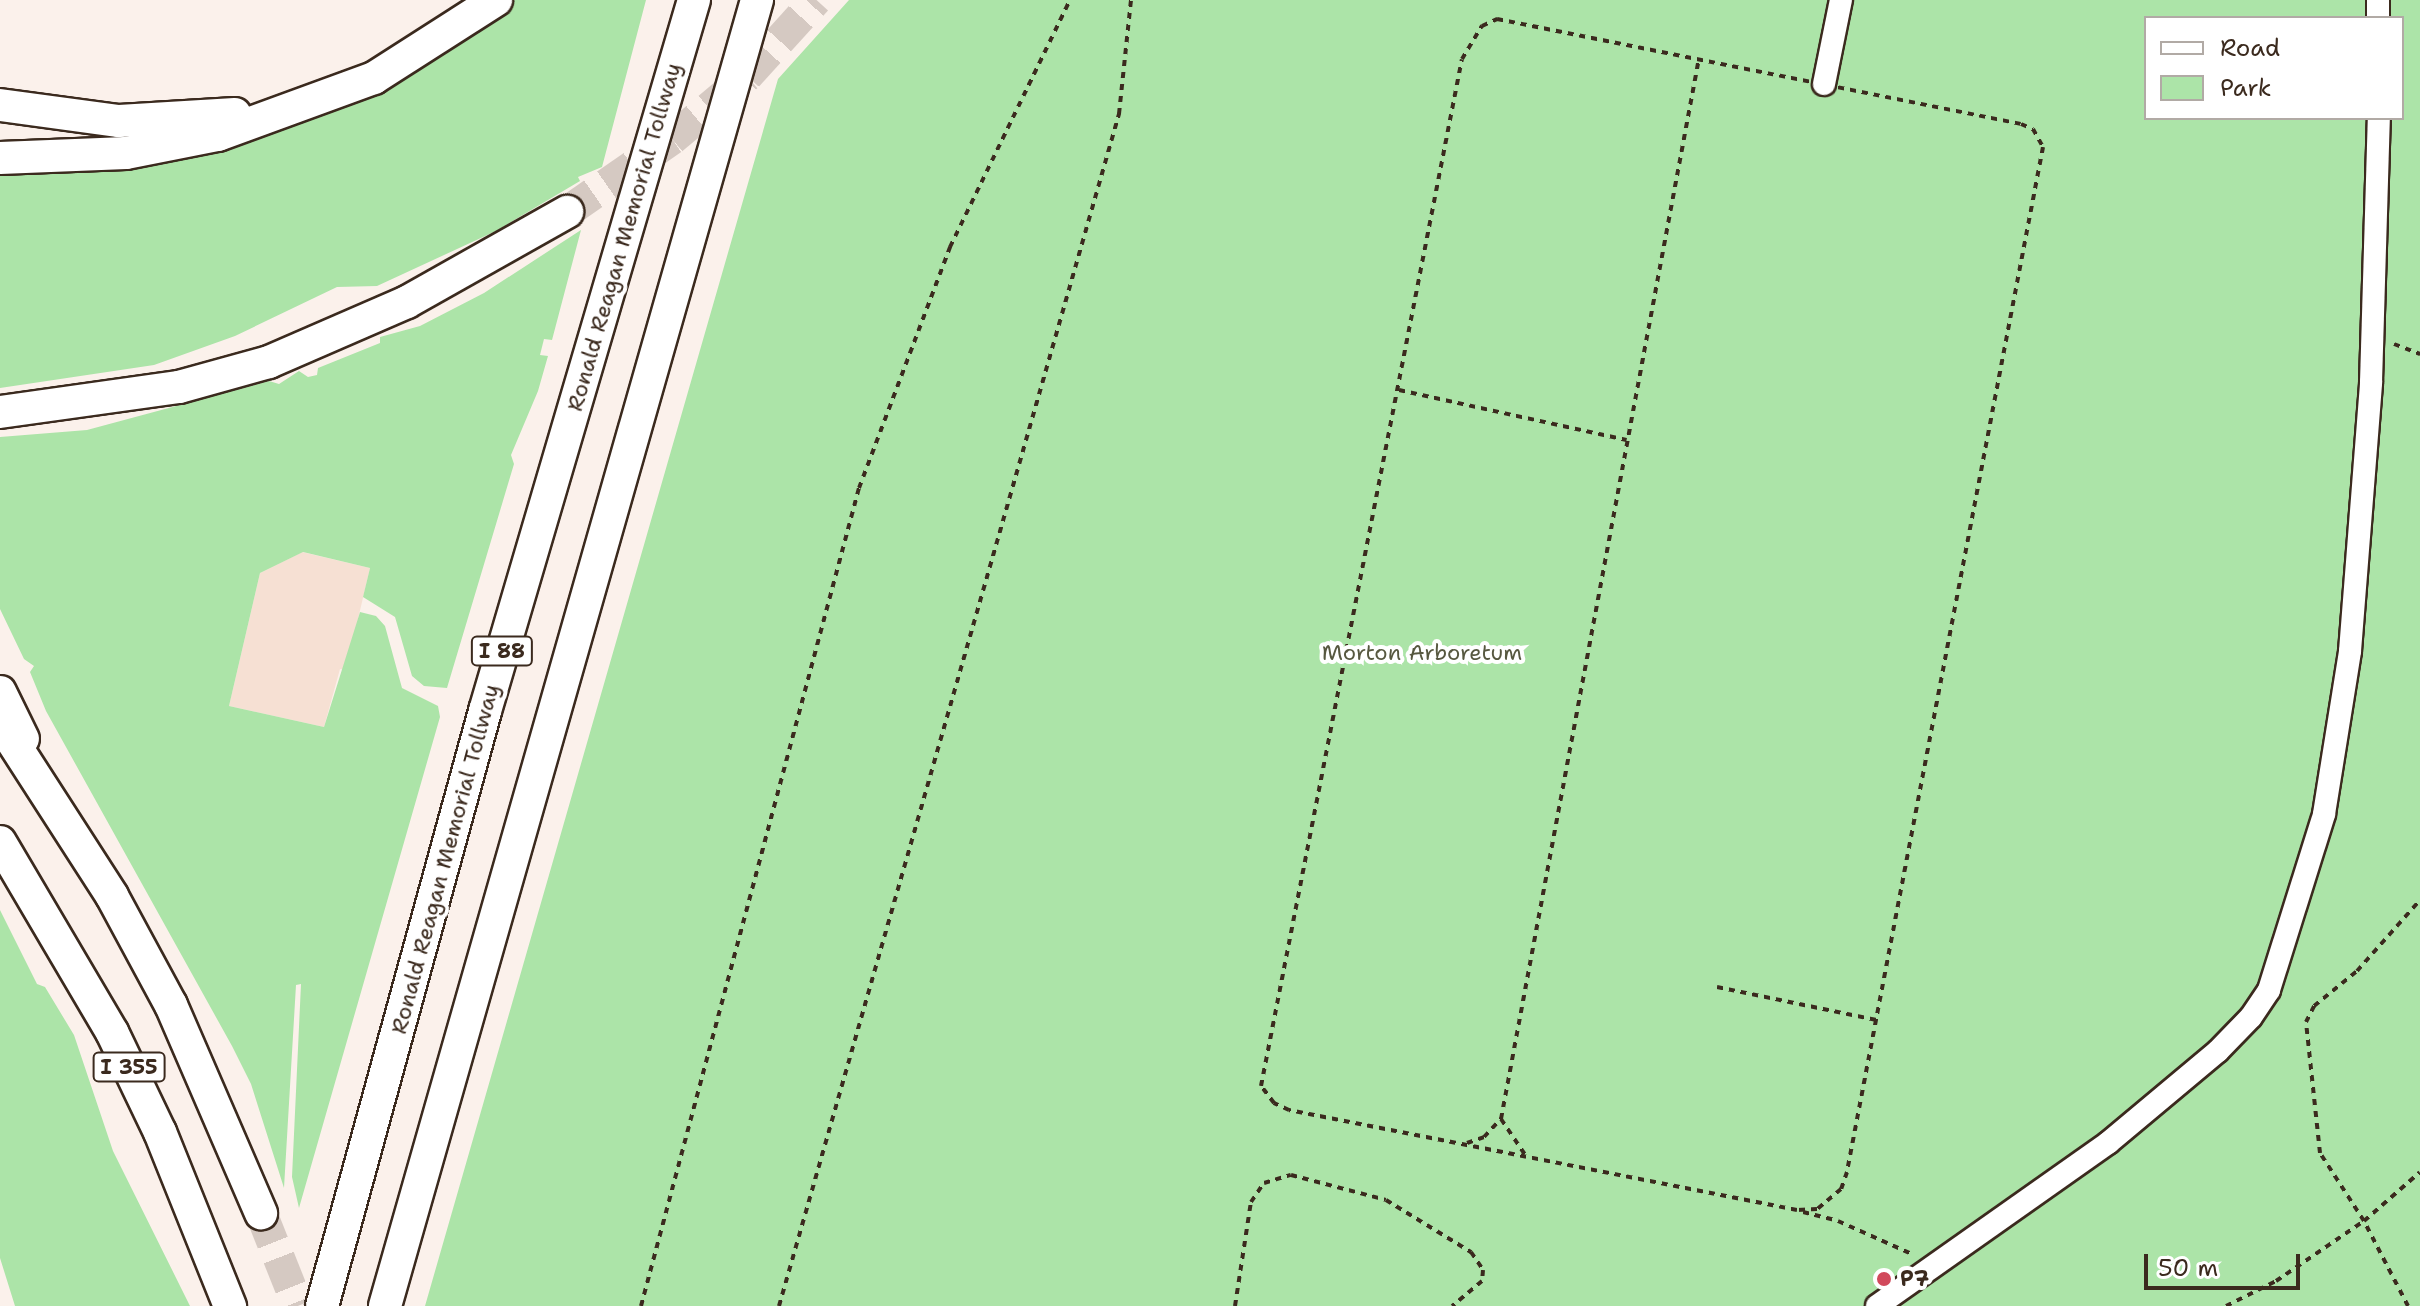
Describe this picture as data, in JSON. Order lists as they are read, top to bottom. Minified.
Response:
{"streets":{"highway":["Ronald Reagan Memorial Tollway","I 88","I 355"]},"parks":["Morton Arboretum"],"places":["P7"],"legend":["Road","Park"],"scale_bar":"50 m"}
